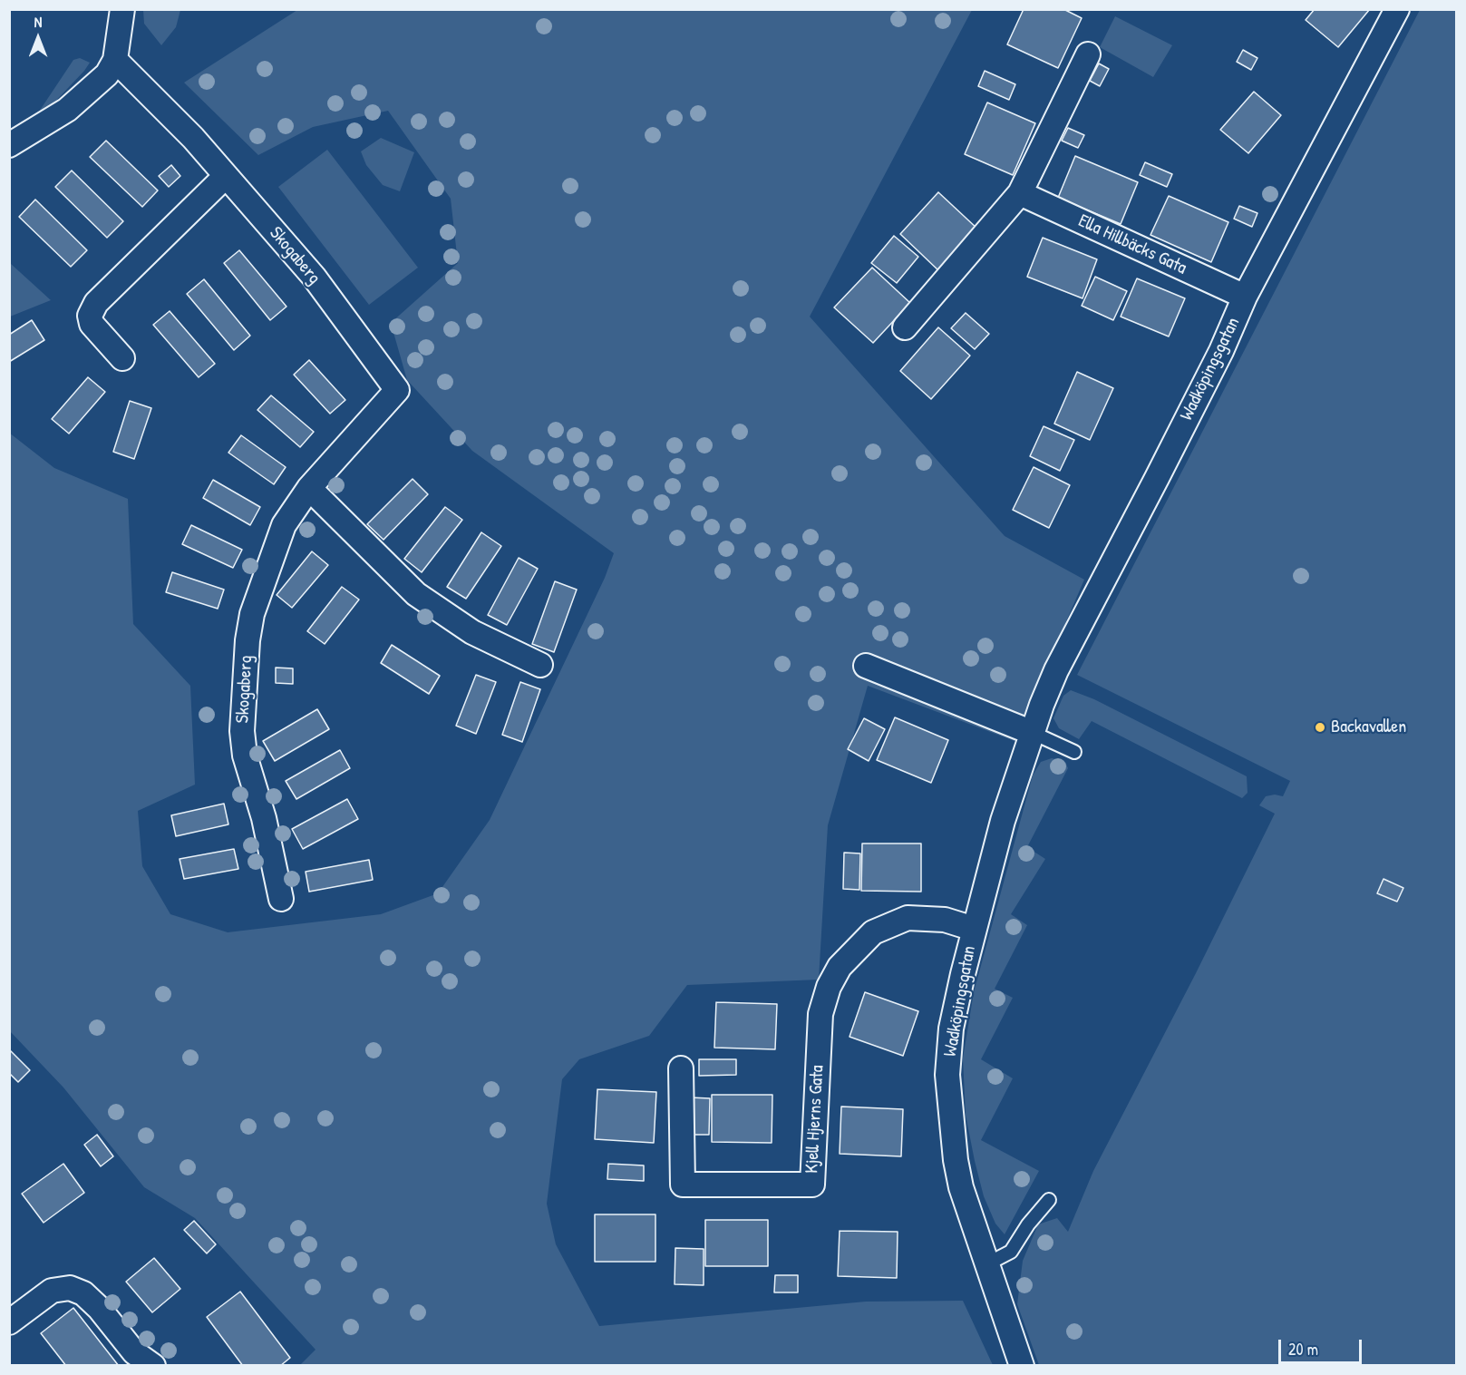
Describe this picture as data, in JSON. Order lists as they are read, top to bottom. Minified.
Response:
{"streets":{"street":["Ella Hillbäcks Gata","Skogaberg","Wadköpingsgatan","Kjell Hjerns Gata"]},"crossings":[["Ella Hillbäcks Gata","Wadköpingsgatan"],["Wadköpingsgatan","Kjell Hjerns Gata"]],"places":["Backavallen"],"scale_bar":"20 m","north":"top"}
